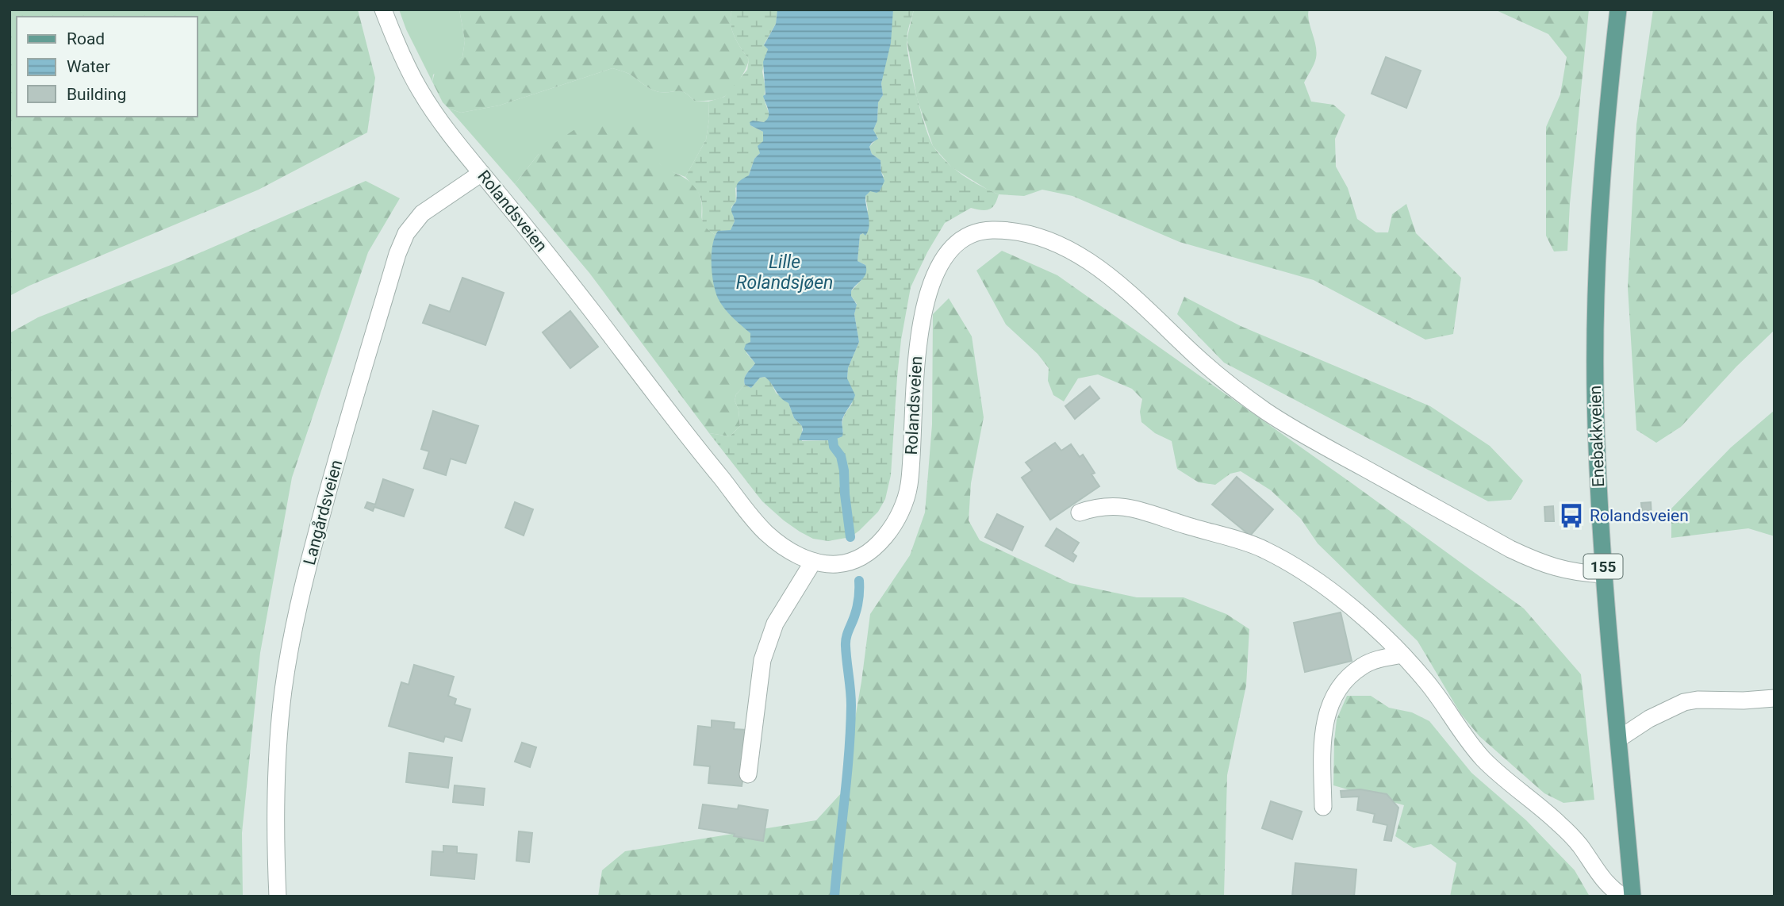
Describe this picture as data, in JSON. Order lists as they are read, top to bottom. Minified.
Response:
{"streets":{"main road":["Enebakkveien","155"],"street":["Rolandsveien","Langårdsveien"]},"crossings":[["Rolandsveien","Enebakkveien"],["Rolandsveien","Langårdsveien"]],"water":["Lille Rolandsjøen"],"places":{"bus stop":["Rolandsveien"]},"legend":["Road","Water","Building"]}
